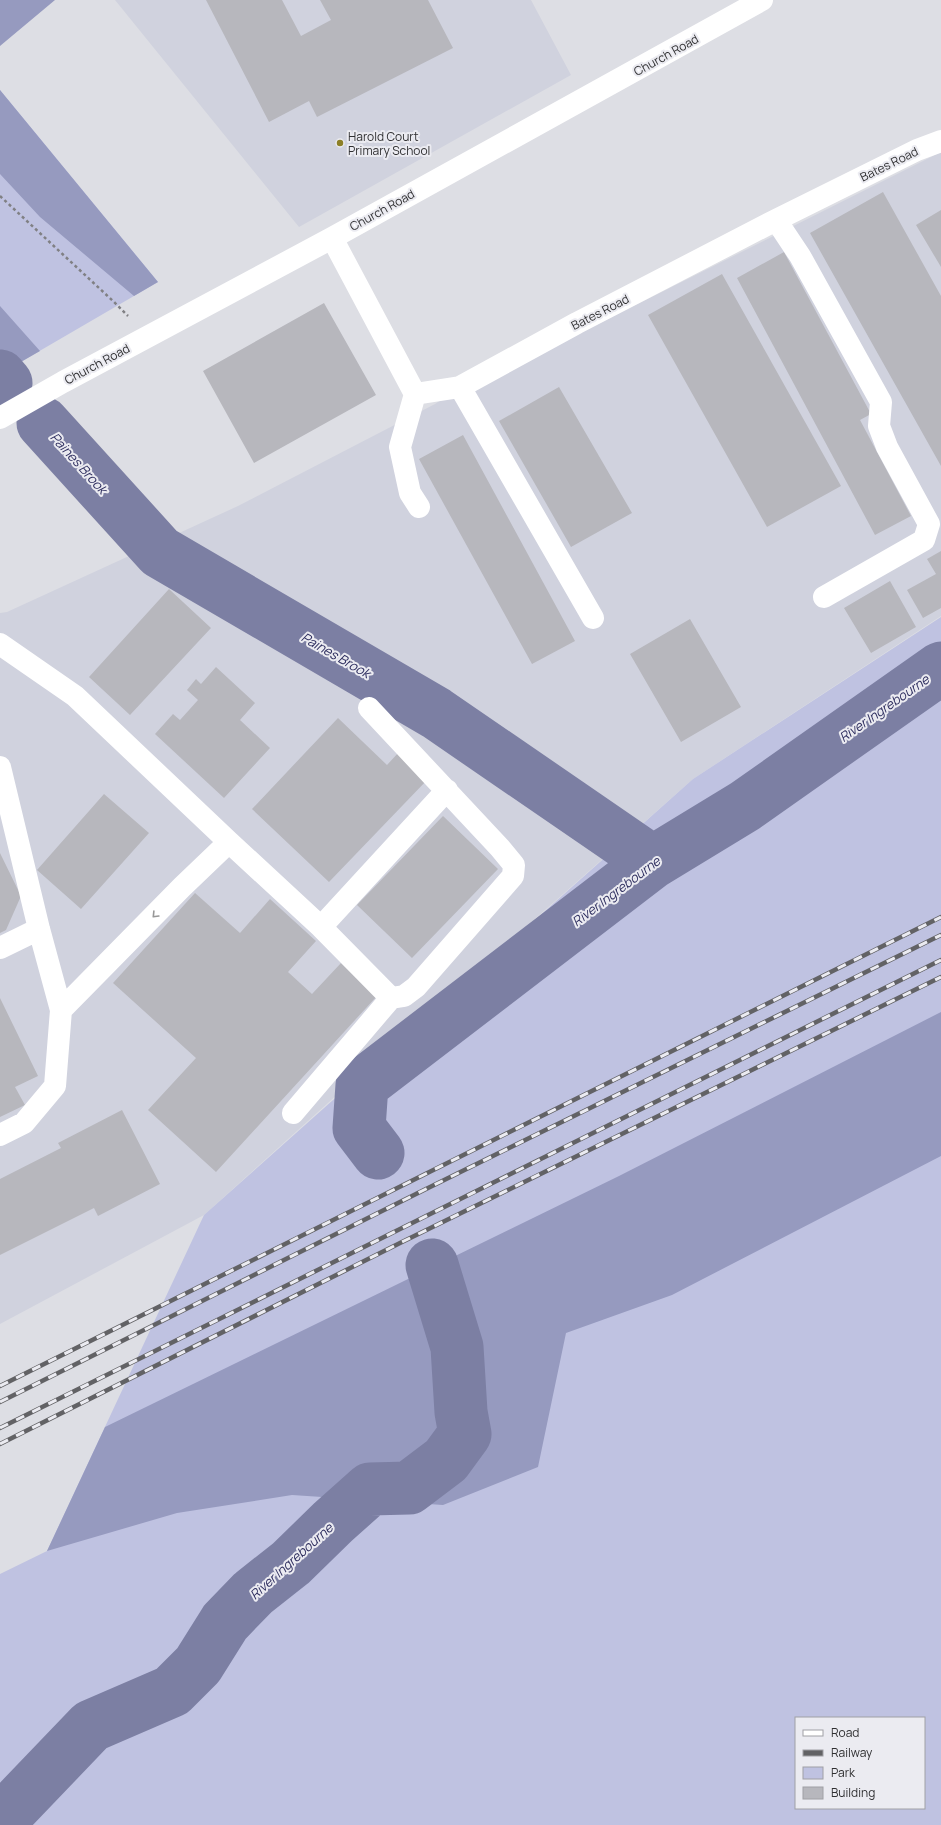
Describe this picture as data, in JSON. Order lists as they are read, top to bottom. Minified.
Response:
{"streets":{"street":["Church Road","Bates Road"]},"water":["Paines Brook","River Ingrebourne"],"places":["Harold Court Primary School"],"legend":["Road","Railway","Park","Building"]}
